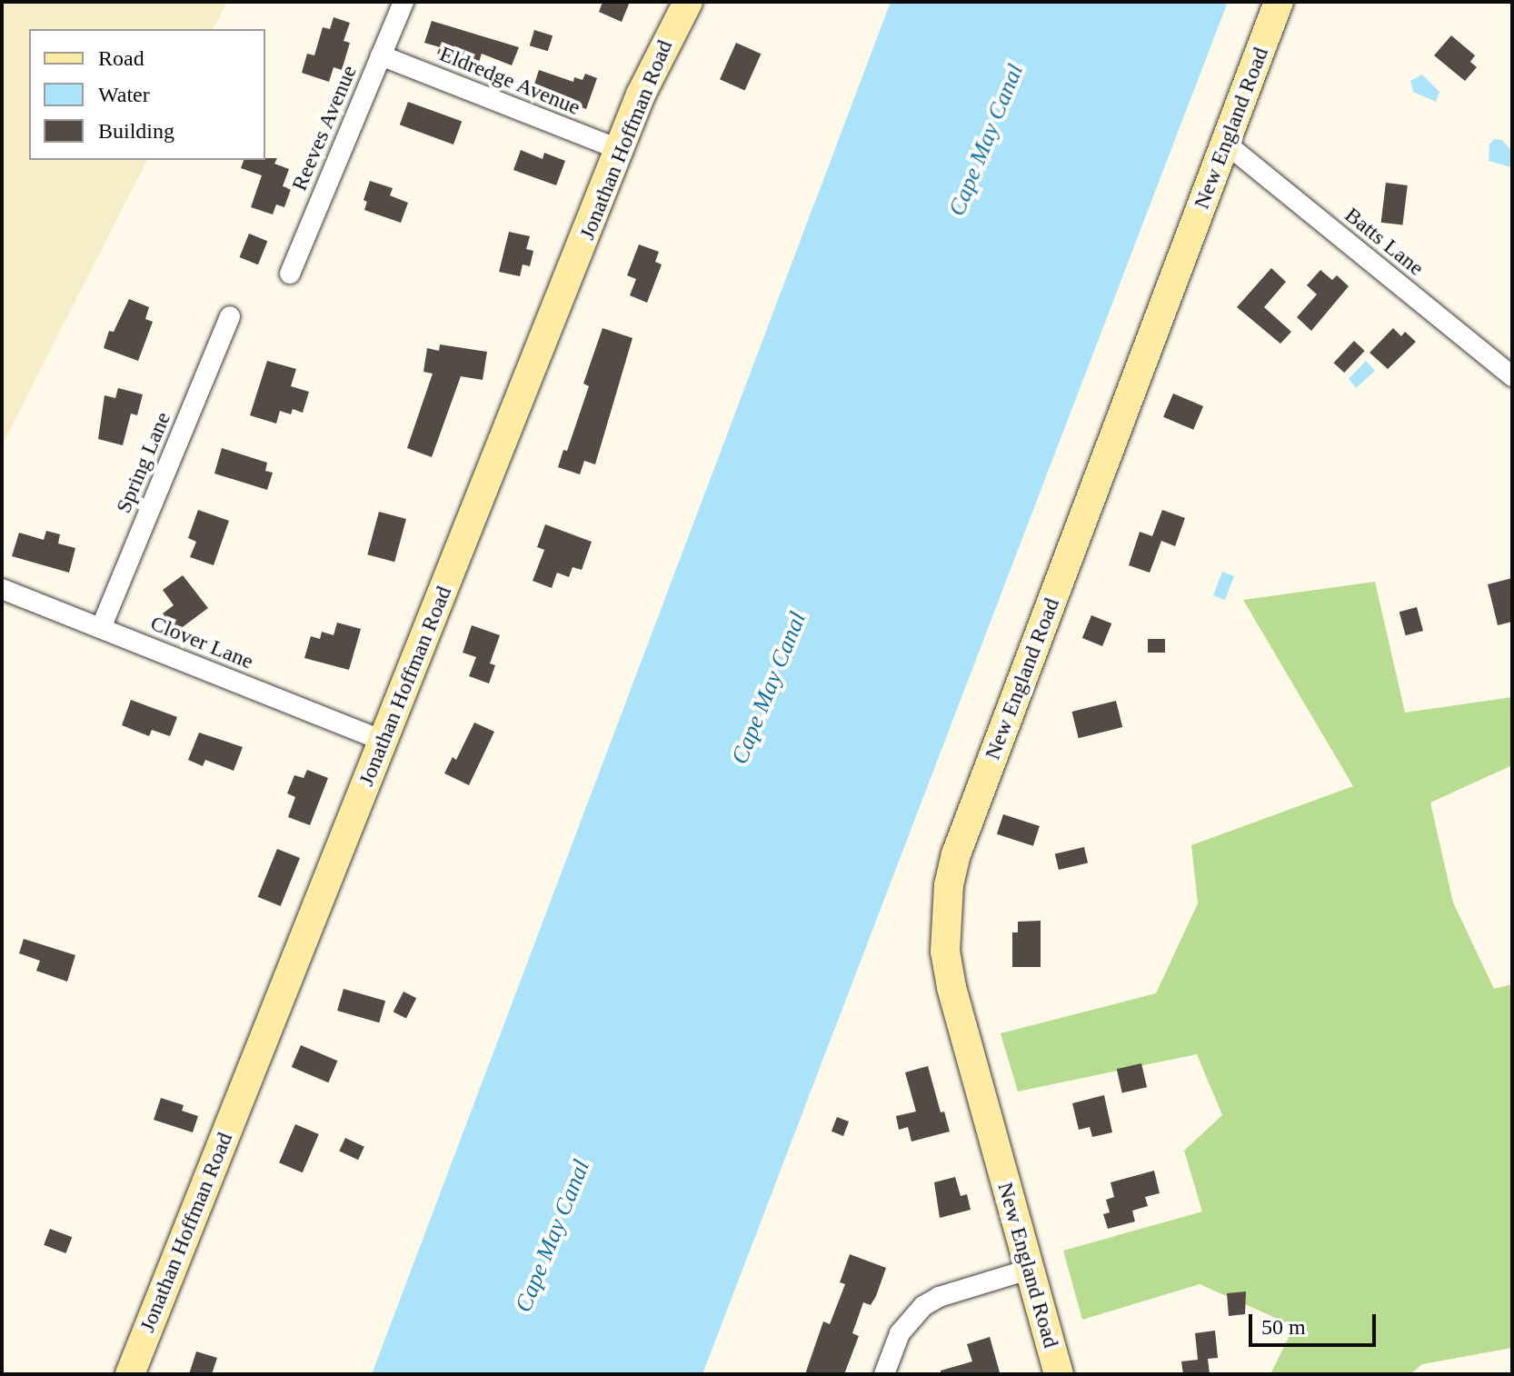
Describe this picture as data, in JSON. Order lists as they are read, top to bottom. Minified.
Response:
{"streets":{"street":["Eldredge Avenue","Reeves Avenue","New England Road","Jonathan Hoffman Road","Batts Lane","Spring Lane","Clover Lane"]},"crossings":[["Eldredge Avenue","Reeves Avenue"],["Eldredge Avenue","Jonathan Hoffman Road"],["New England Road","Batts Lane"],["Jonathan Hoffman Road","Clover Lane"],["Spring Lane","Clover Lane"]],"water":["Cape May Canal"],"legend":["Road","Water","Building"],"scale_bar":"50 m"}
